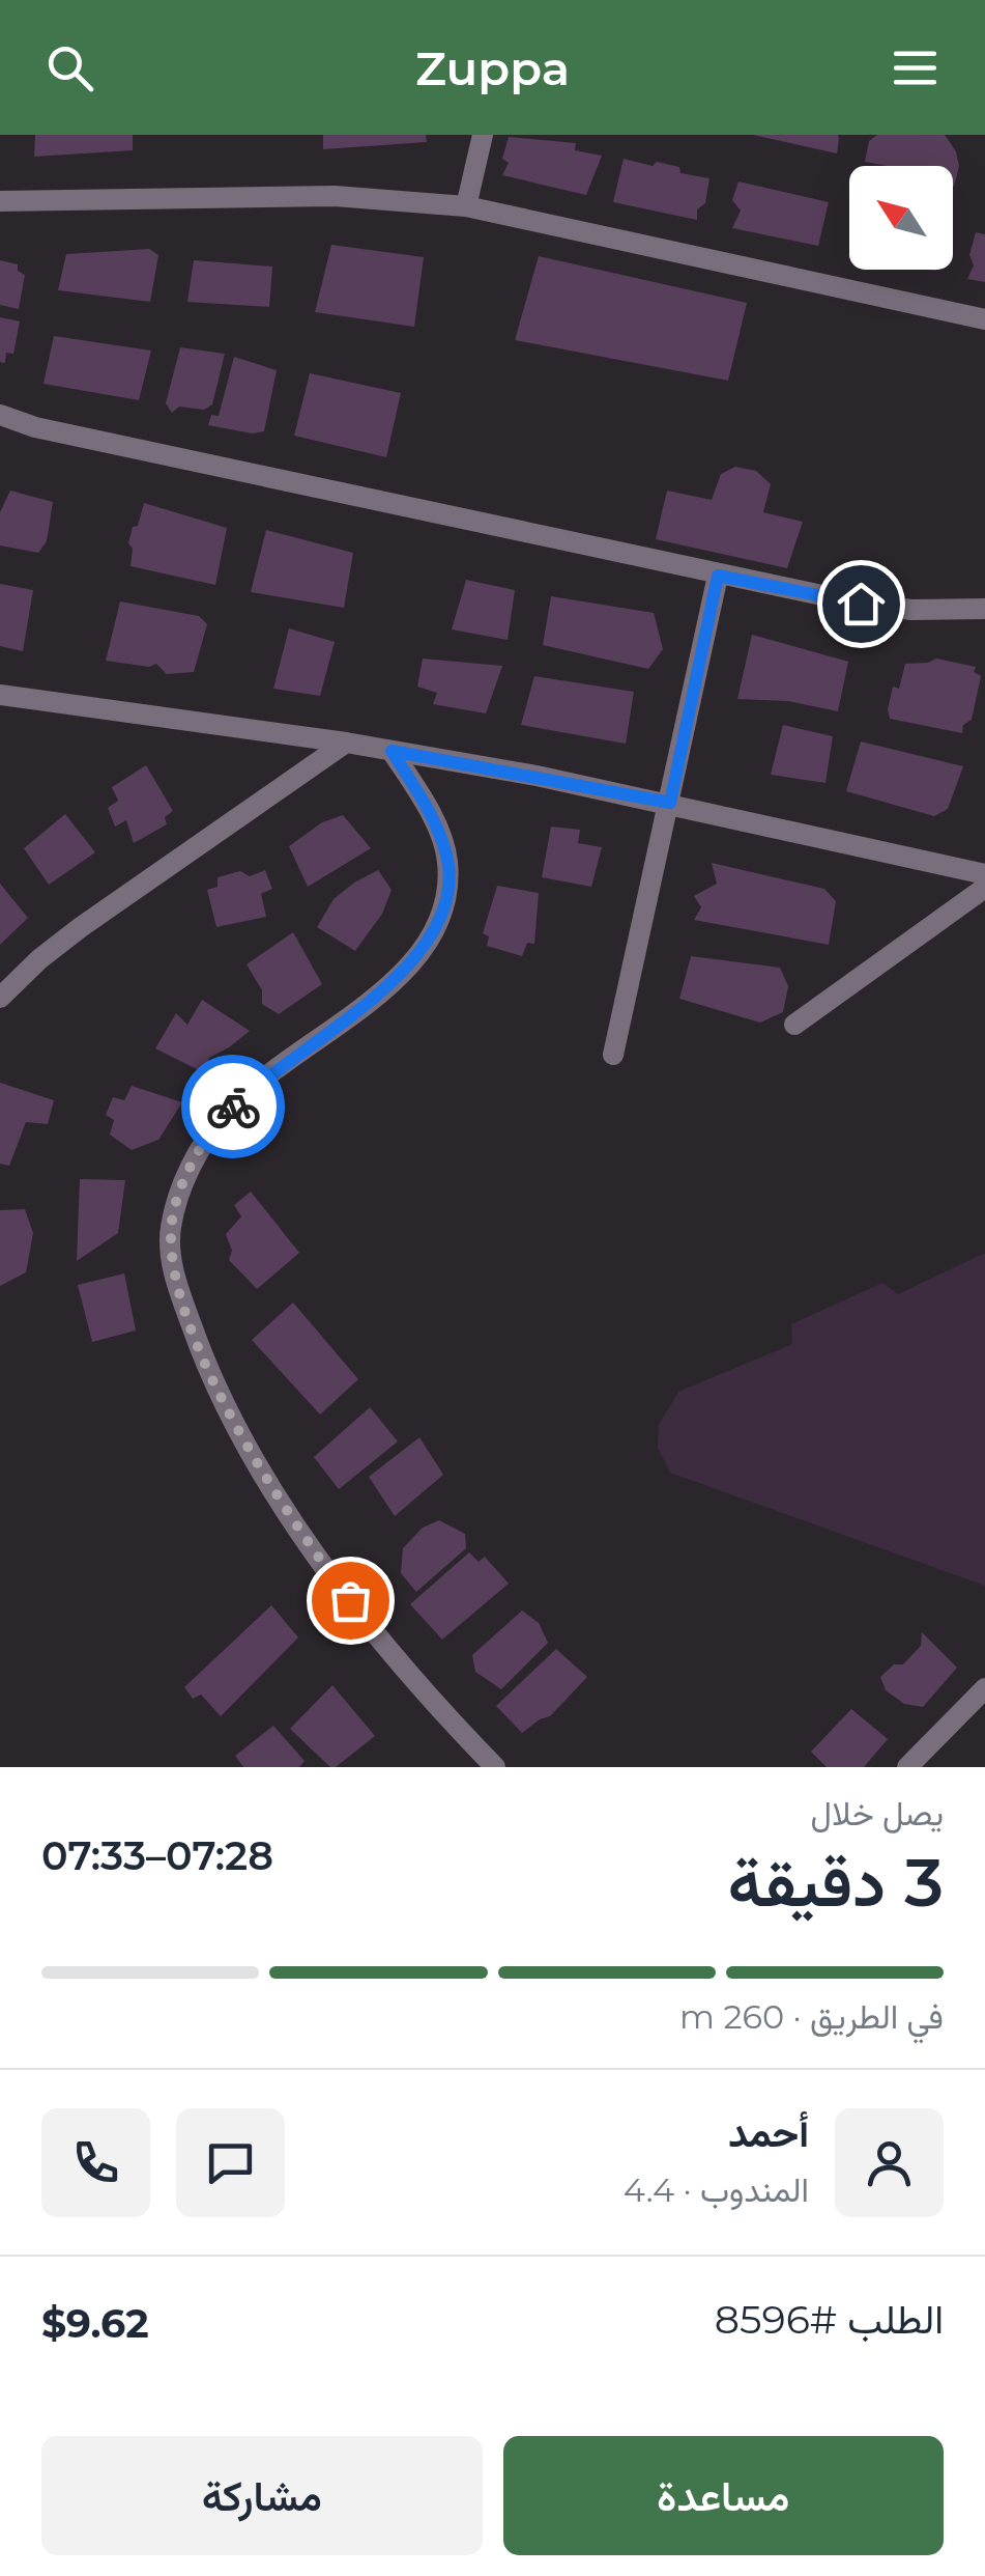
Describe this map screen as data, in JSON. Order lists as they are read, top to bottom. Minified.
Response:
{"north":"top left","page":{"header":"Zuppa","heading":["3 دقيقة","يصل خلال","07:28–07:33"],"panel":["أحمد","المندوب · 4.4","الطلب #8596","$9.62"],"bar":"في الطريق · 260 m","buttons":["مساعدة","مشاركة"]}}
